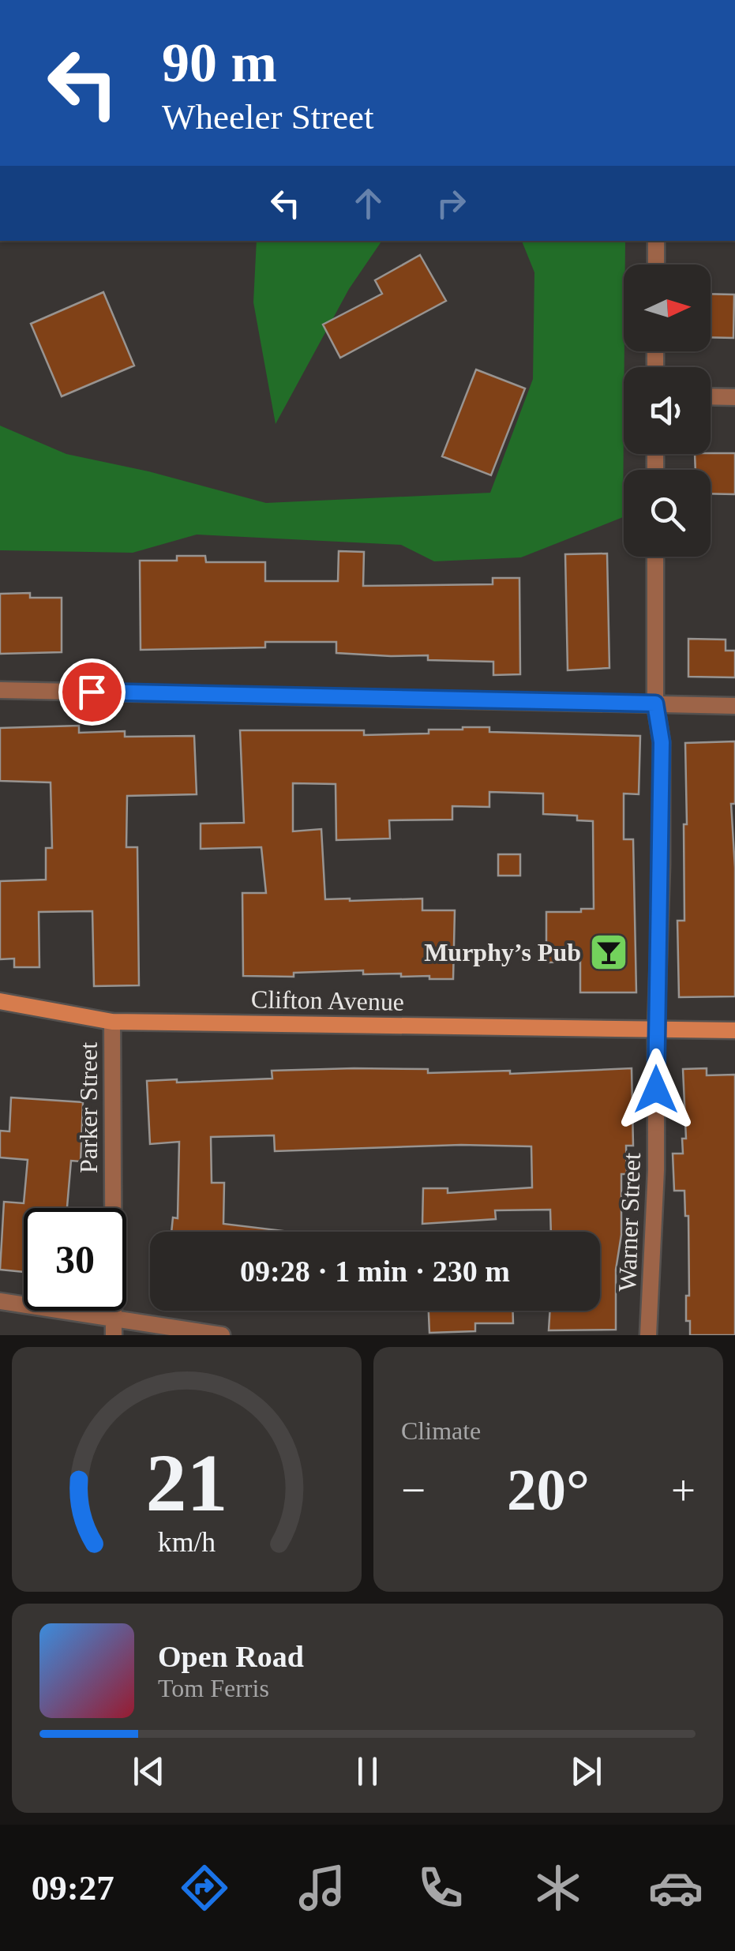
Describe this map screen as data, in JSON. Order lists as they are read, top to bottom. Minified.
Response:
{"streets":{"main road":["Clifton Avenue"],"street":["Parker Street","Warner Street"]},"crossings":[["Clifton Avenue","Parker Street"],["Clifton Avenue","Warner Street"]],"places":{"bar":["Murphy’s Pub"]},"north":"right","page":{"turn":["90 m","Wheeler Street"],"limit":"30","trip":"09:28 · 1 min · 230 m","tile":"Climate","heat":["−","20°","+"],"song":["Open Road","Tom Ferris"],"tabs":"09:27","gauge":["21","km/h"]}}
